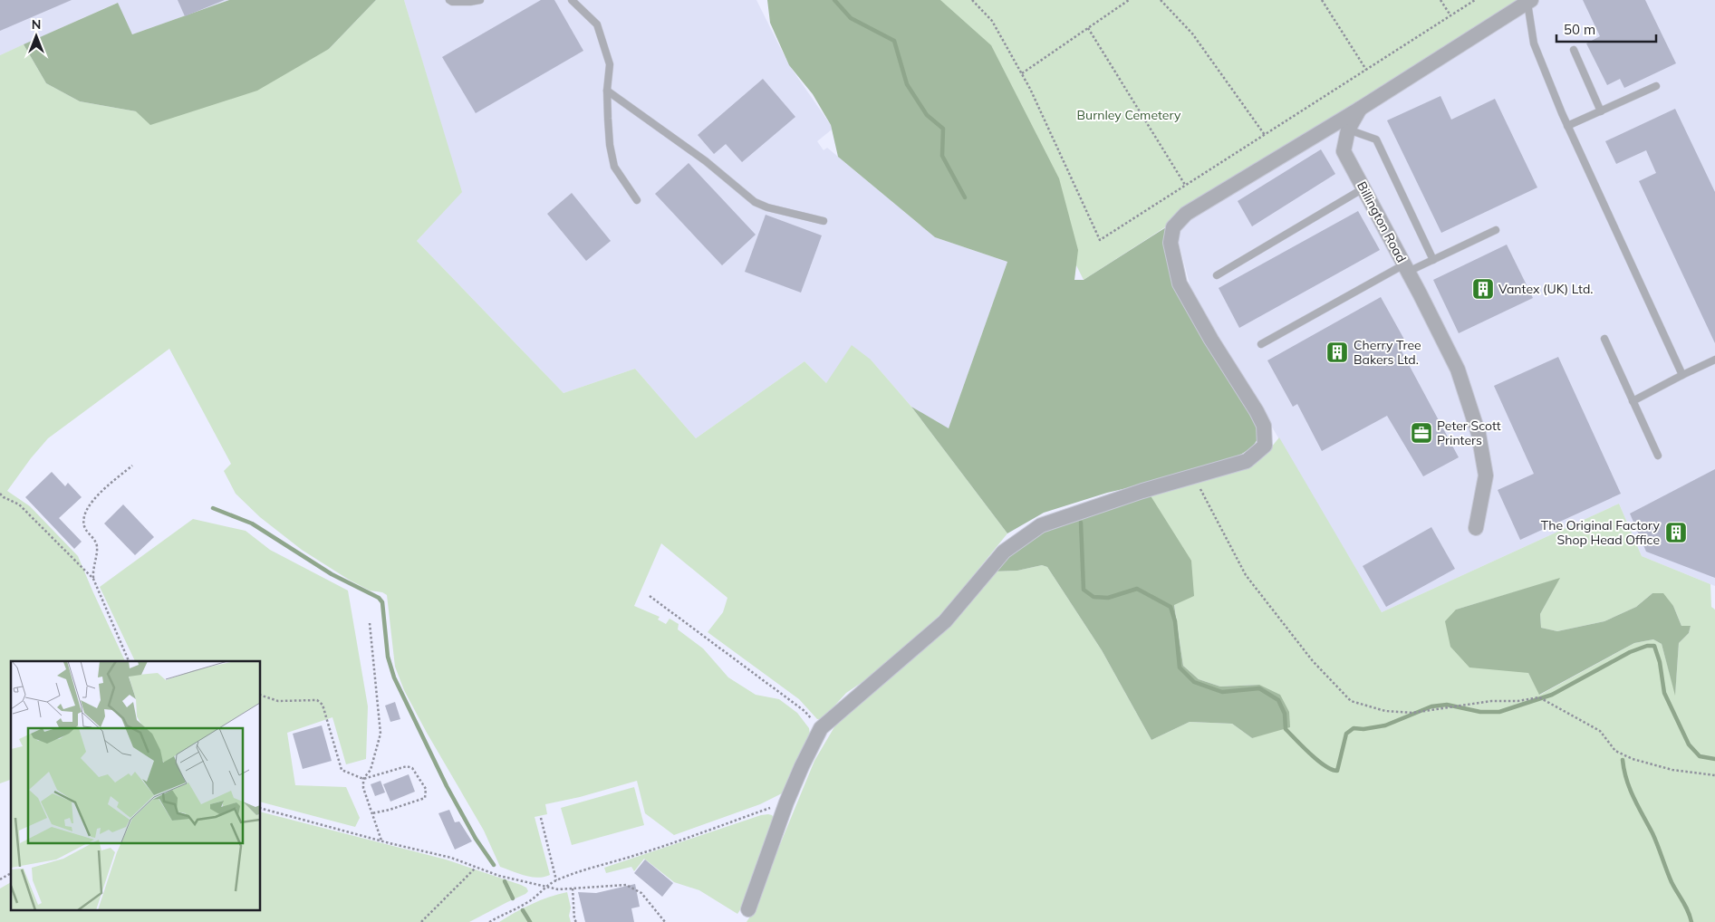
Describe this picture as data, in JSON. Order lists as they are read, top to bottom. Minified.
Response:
{"streets":{"street":["Billington Road"]},"parks":["Burnley Cemetery"],"places":{"building":["Vantex (UK) Ltd.","Cherry Tree Bakers Ltd.","The Original Factory Shop Head Office"],"office":["Peter Scott Printers"]},"scale_bar":"50 m","north":"top"}
